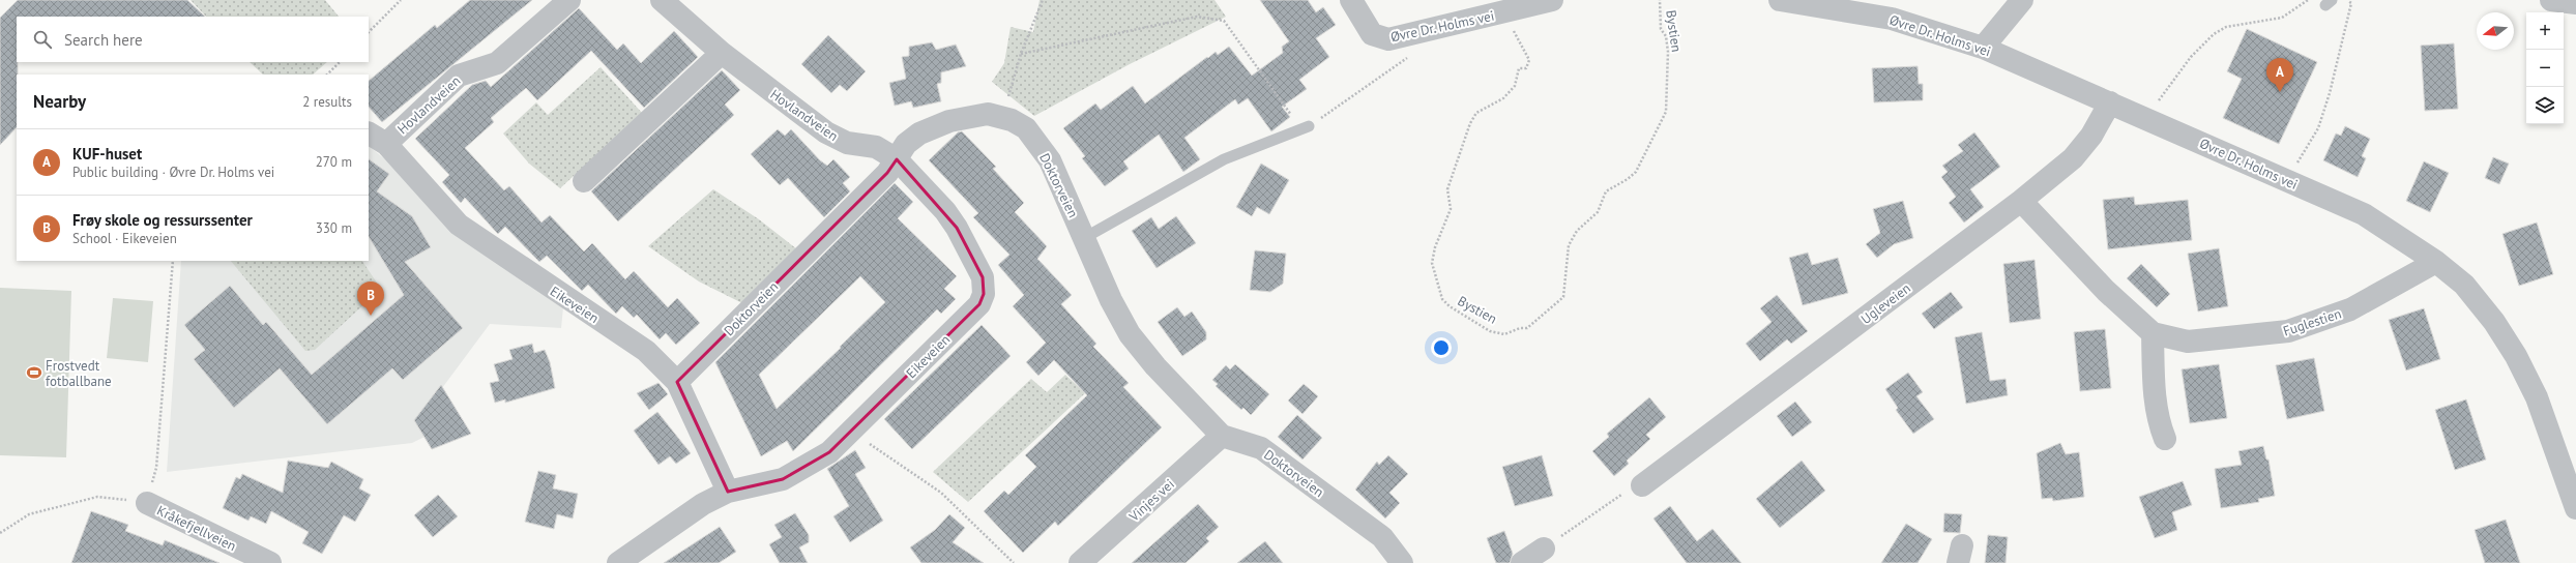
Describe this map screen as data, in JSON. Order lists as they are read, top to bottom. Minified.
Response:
{"streets":{"street":["Øvre Dr. Holms vei","Hovlandveien","Doktorveien","Ugleveien","Eikeveien","Fuglestien","Vinjes vei","Kråkefjellveien"],"path":["Bystien"]},"crossings":[["Øvre Dr. Holms vei","Bystien"],["Øvre Dr. Holms vei","Ugleveien"],["Øvre Dr. Holms vei","Fuglestien"],["Hovlandveien","Doktorveien"],["Hovlandveien","Eikeveien"],["Doktorveien","Eikeveien"],["Doktorveien","Vinjes vei"],["Ugleveien","Fuglestien"]],"places":{"sports":["Frostvedt fotballbane"]},"north":"left","page":{"map_buttons":["+","−"],"search":"Search here","pins":["A","B"],"heading":["Nearby","2 results"],"list":[{"mark":"A","name":"KUF-huset","note":"Public building · Øvre Dr. Holms vei","value":"270 m"},{"mark":"B","name":"Frøy skole og ressurssenter","note":"School · Eikeveien","value":"330 m"}]}}
